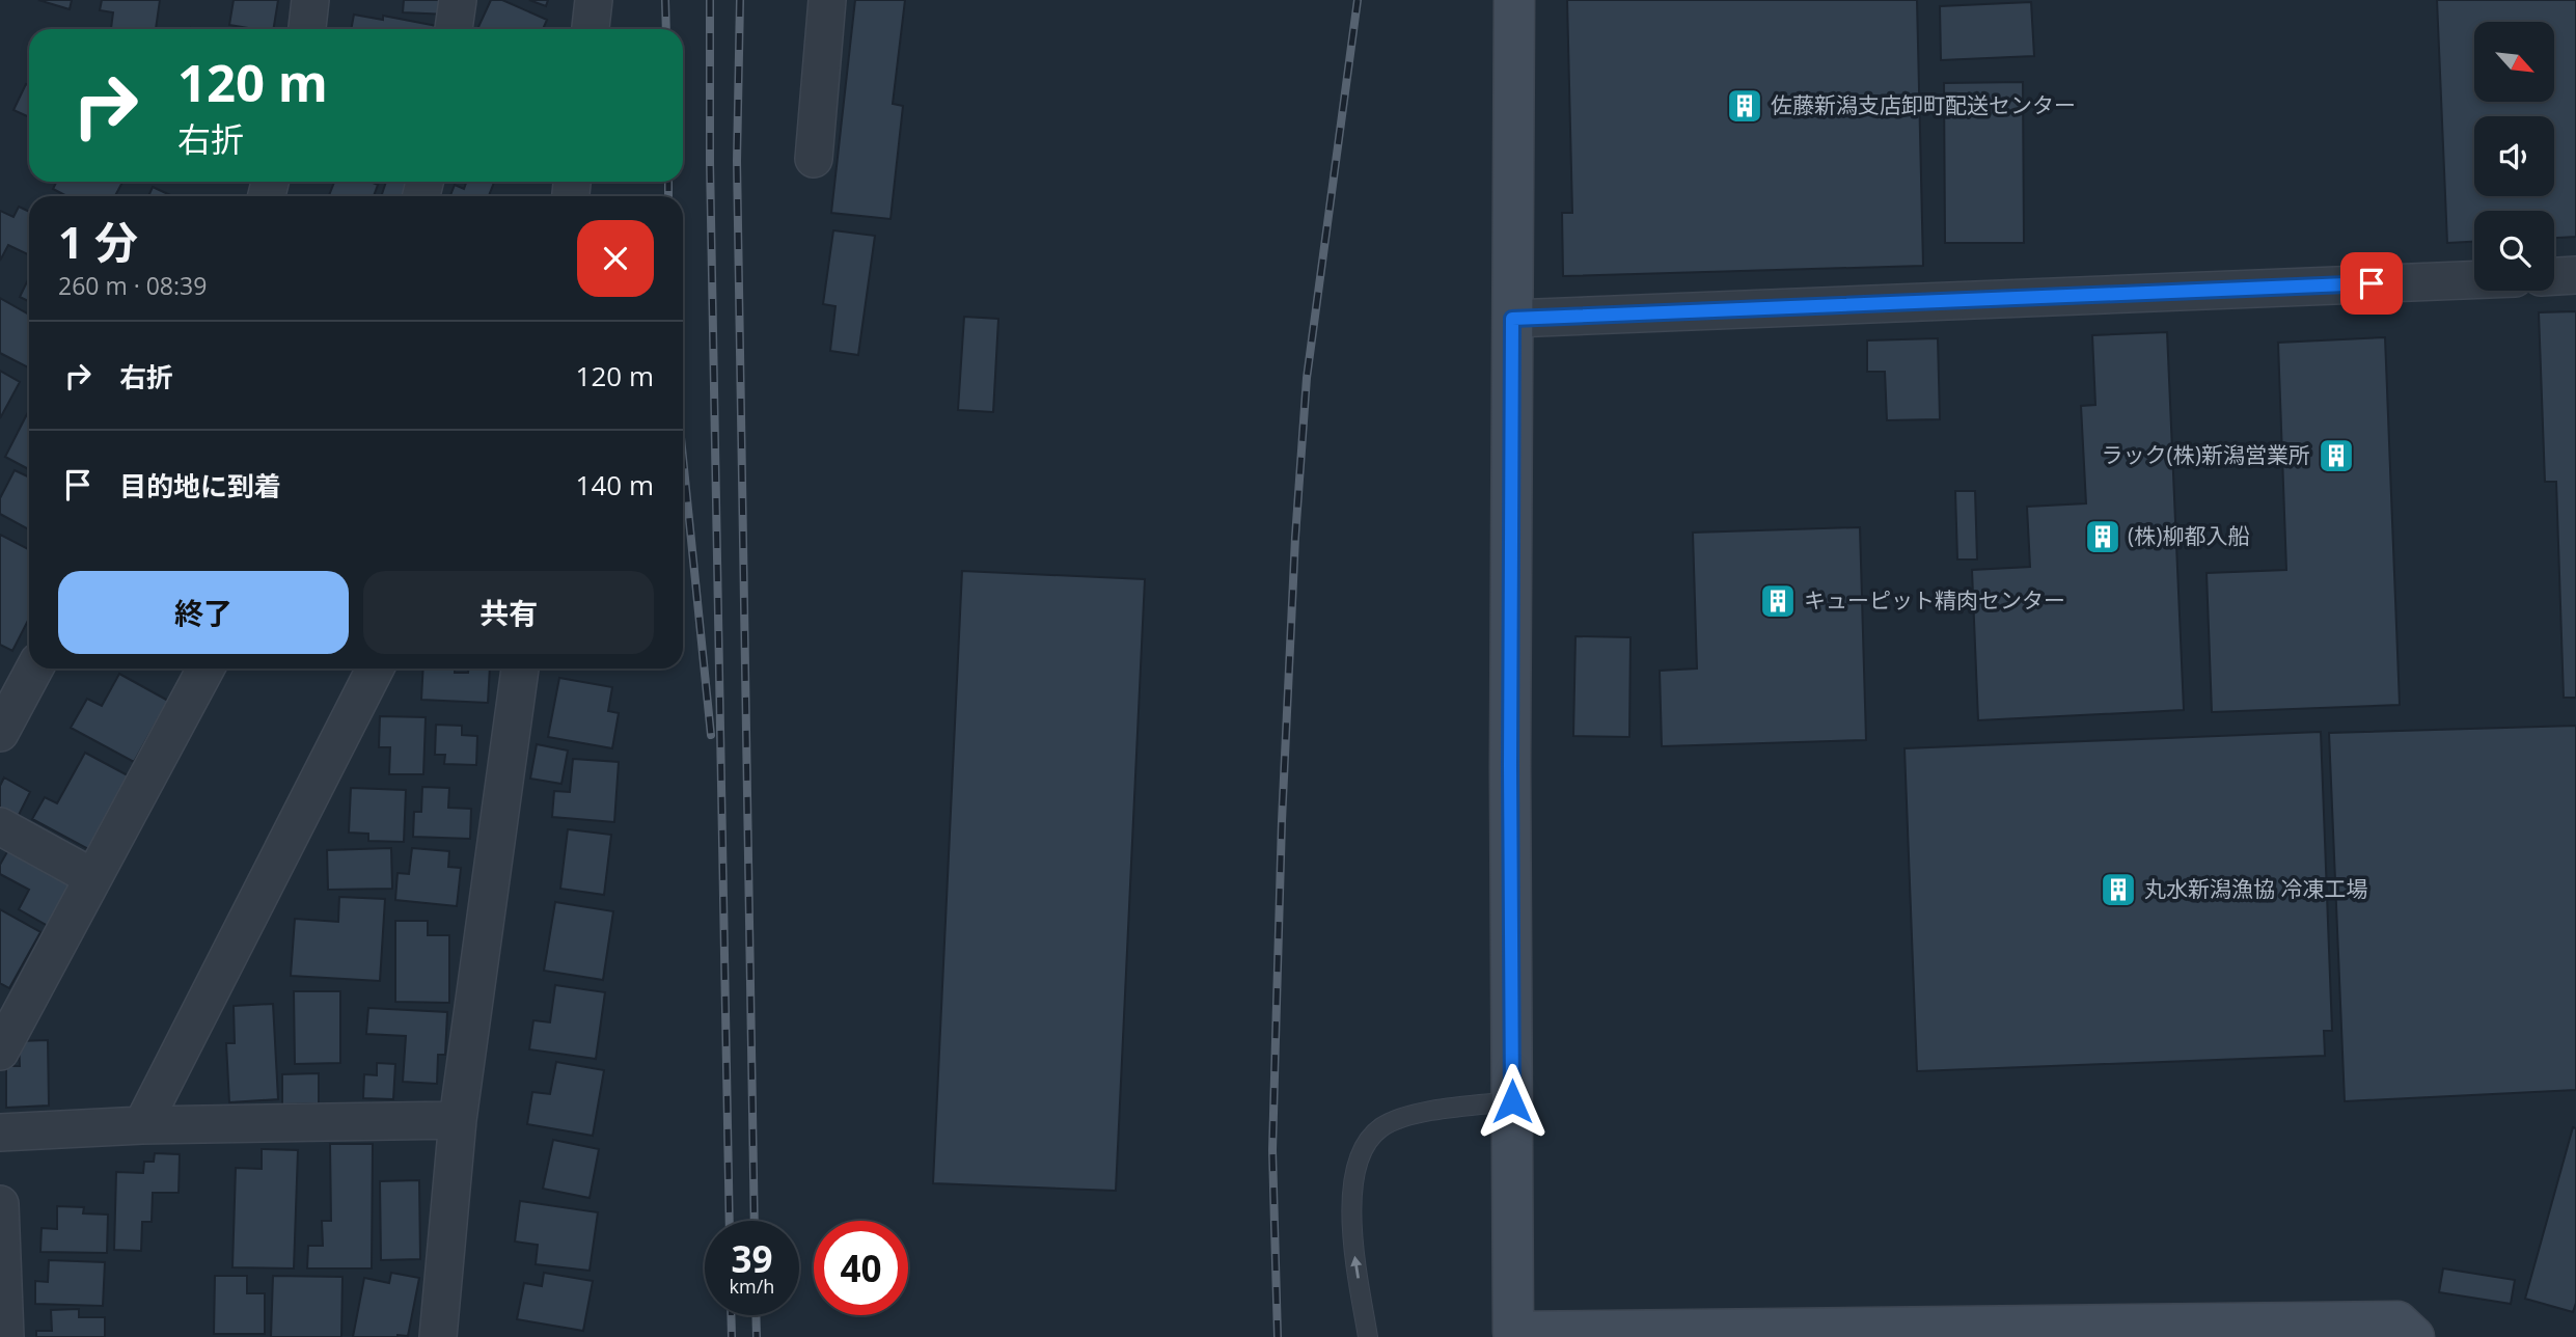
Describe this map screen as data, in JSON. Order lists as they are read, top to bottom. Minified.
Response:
{"places":{"building":["佐藤新潟支店卸町配送センター","ラック(株)新潟営業所","(株)柳都入船","キューピット精肉センター","丸水新潟漁協 冷凍工場"]},"north":"bottom right","page":{"turn":["120 m","右折"],"heading":["1 分","260 m · 08:39"],"list":[{"name":"右折","value":"120 m"},{"name":"目的地に到着","value":"140 m"}],"buttons":["終了","共有"],"speed":"39 km/h","limit":"40"}}
